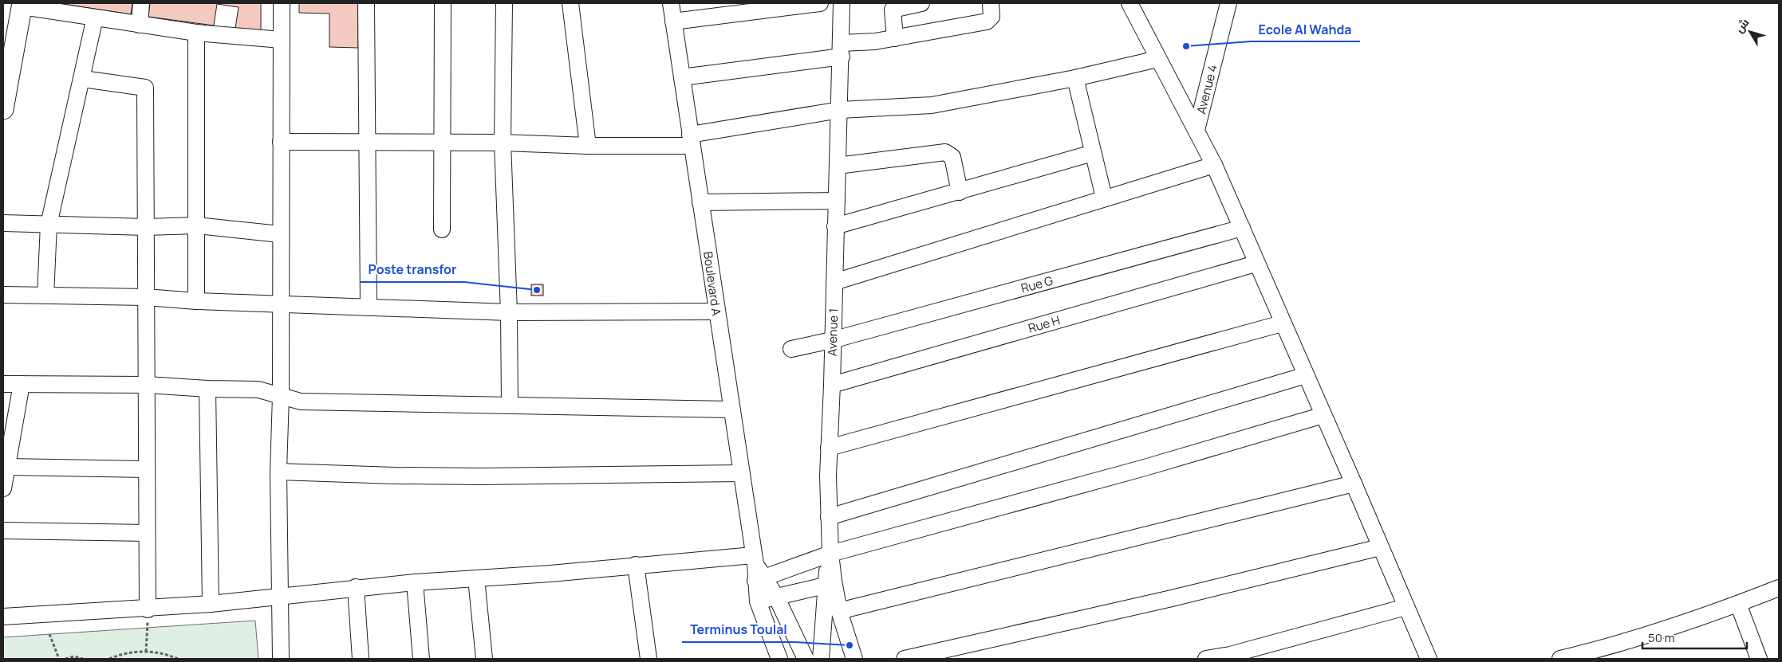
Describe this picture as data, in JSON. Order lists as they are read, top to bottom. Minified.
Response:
{"streets":{"street":["Avenue 4","Boulevard A","Rue G","Rue H","Avenue 1"]},"crossings":[["Rue G","Avenue 1"],["Rue H","Avenue 1"]],"places":["Ecole Al Wahda","Poste transfor","Terminus Toulal"],"scale_bar":"50 m","north":"top left"}
